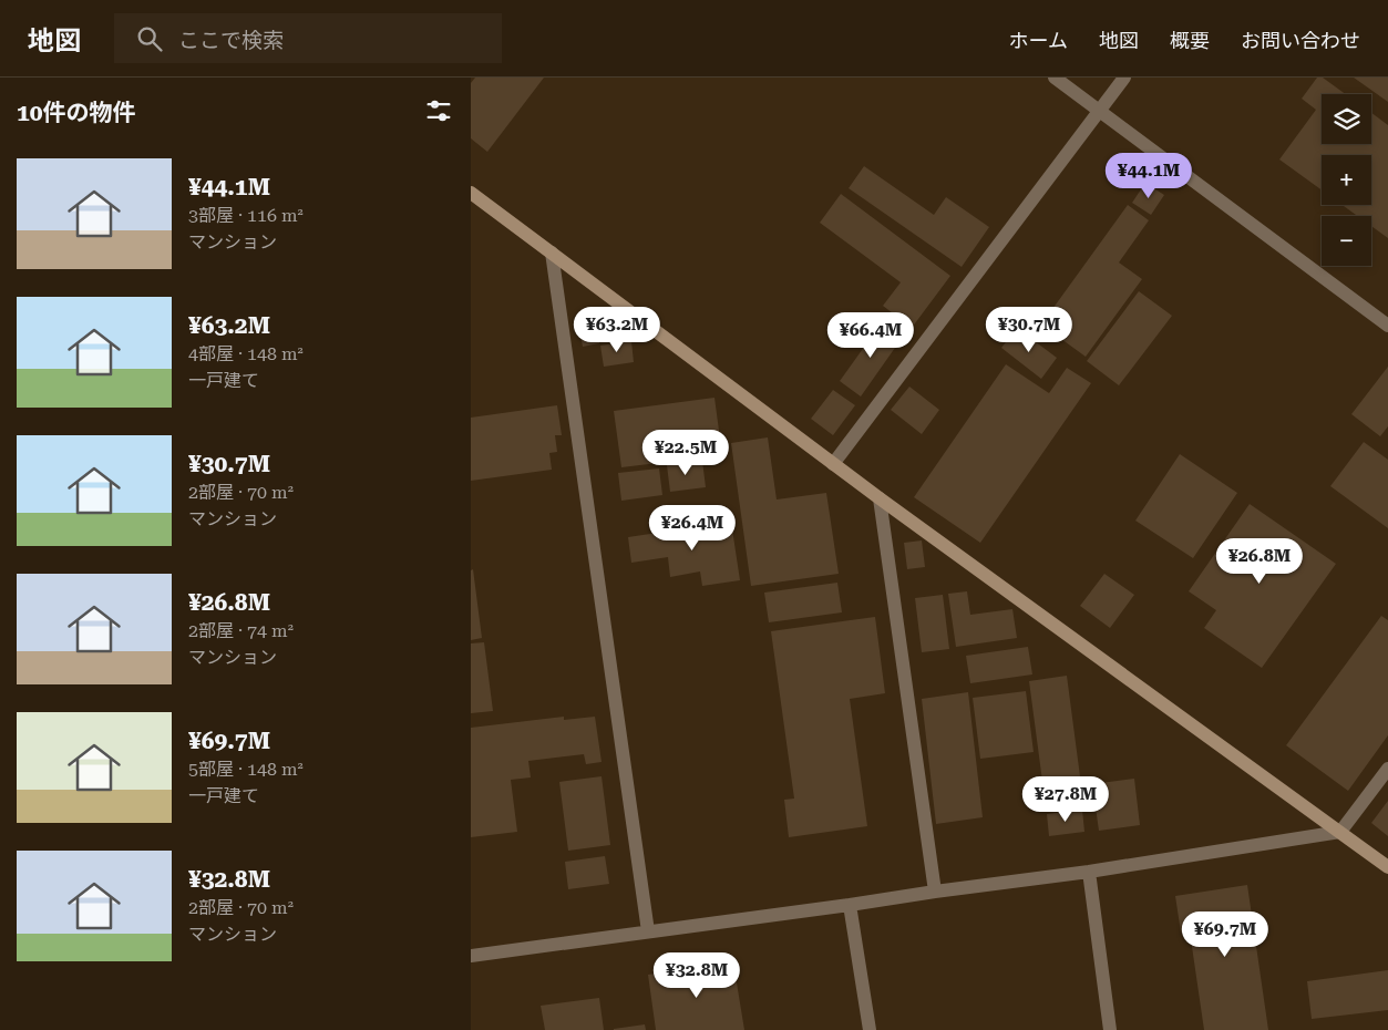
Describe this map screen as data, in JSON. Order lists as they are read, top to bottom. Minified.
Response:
{"page":{"header":"地図","search":"ここで検索","nav":["ホーム","地図","概要","お問い合わせ"],"heading":"10件の物件","map_buttons":["+","−"],"list":[{"name":"¥44.1M","note":"3部屋 · 116 m² · マンション"},{"name":"¥63.2M","note":"4部屋 · 148 m² · 一戸建て"},{"name":"¥30.7M","note":"2部屋 · 70 m² · マンション"},{"name":"¥26.8M","note":"2部屋 · 74 m² · マンション"},{"name":"¥69.7M","note":"5部屋 · 148 m² · 一戸建て"},{"name":"¥32.8M","note":"2部屋 · 70 m² · マンション"}],"price":["¥44.1M","¥63.2M","¥30.7M","¥66.4M","¥22.5M","¥26.4M","¥26.8M","¥27.8M","¥69.7M","¥32.8M"]}}
